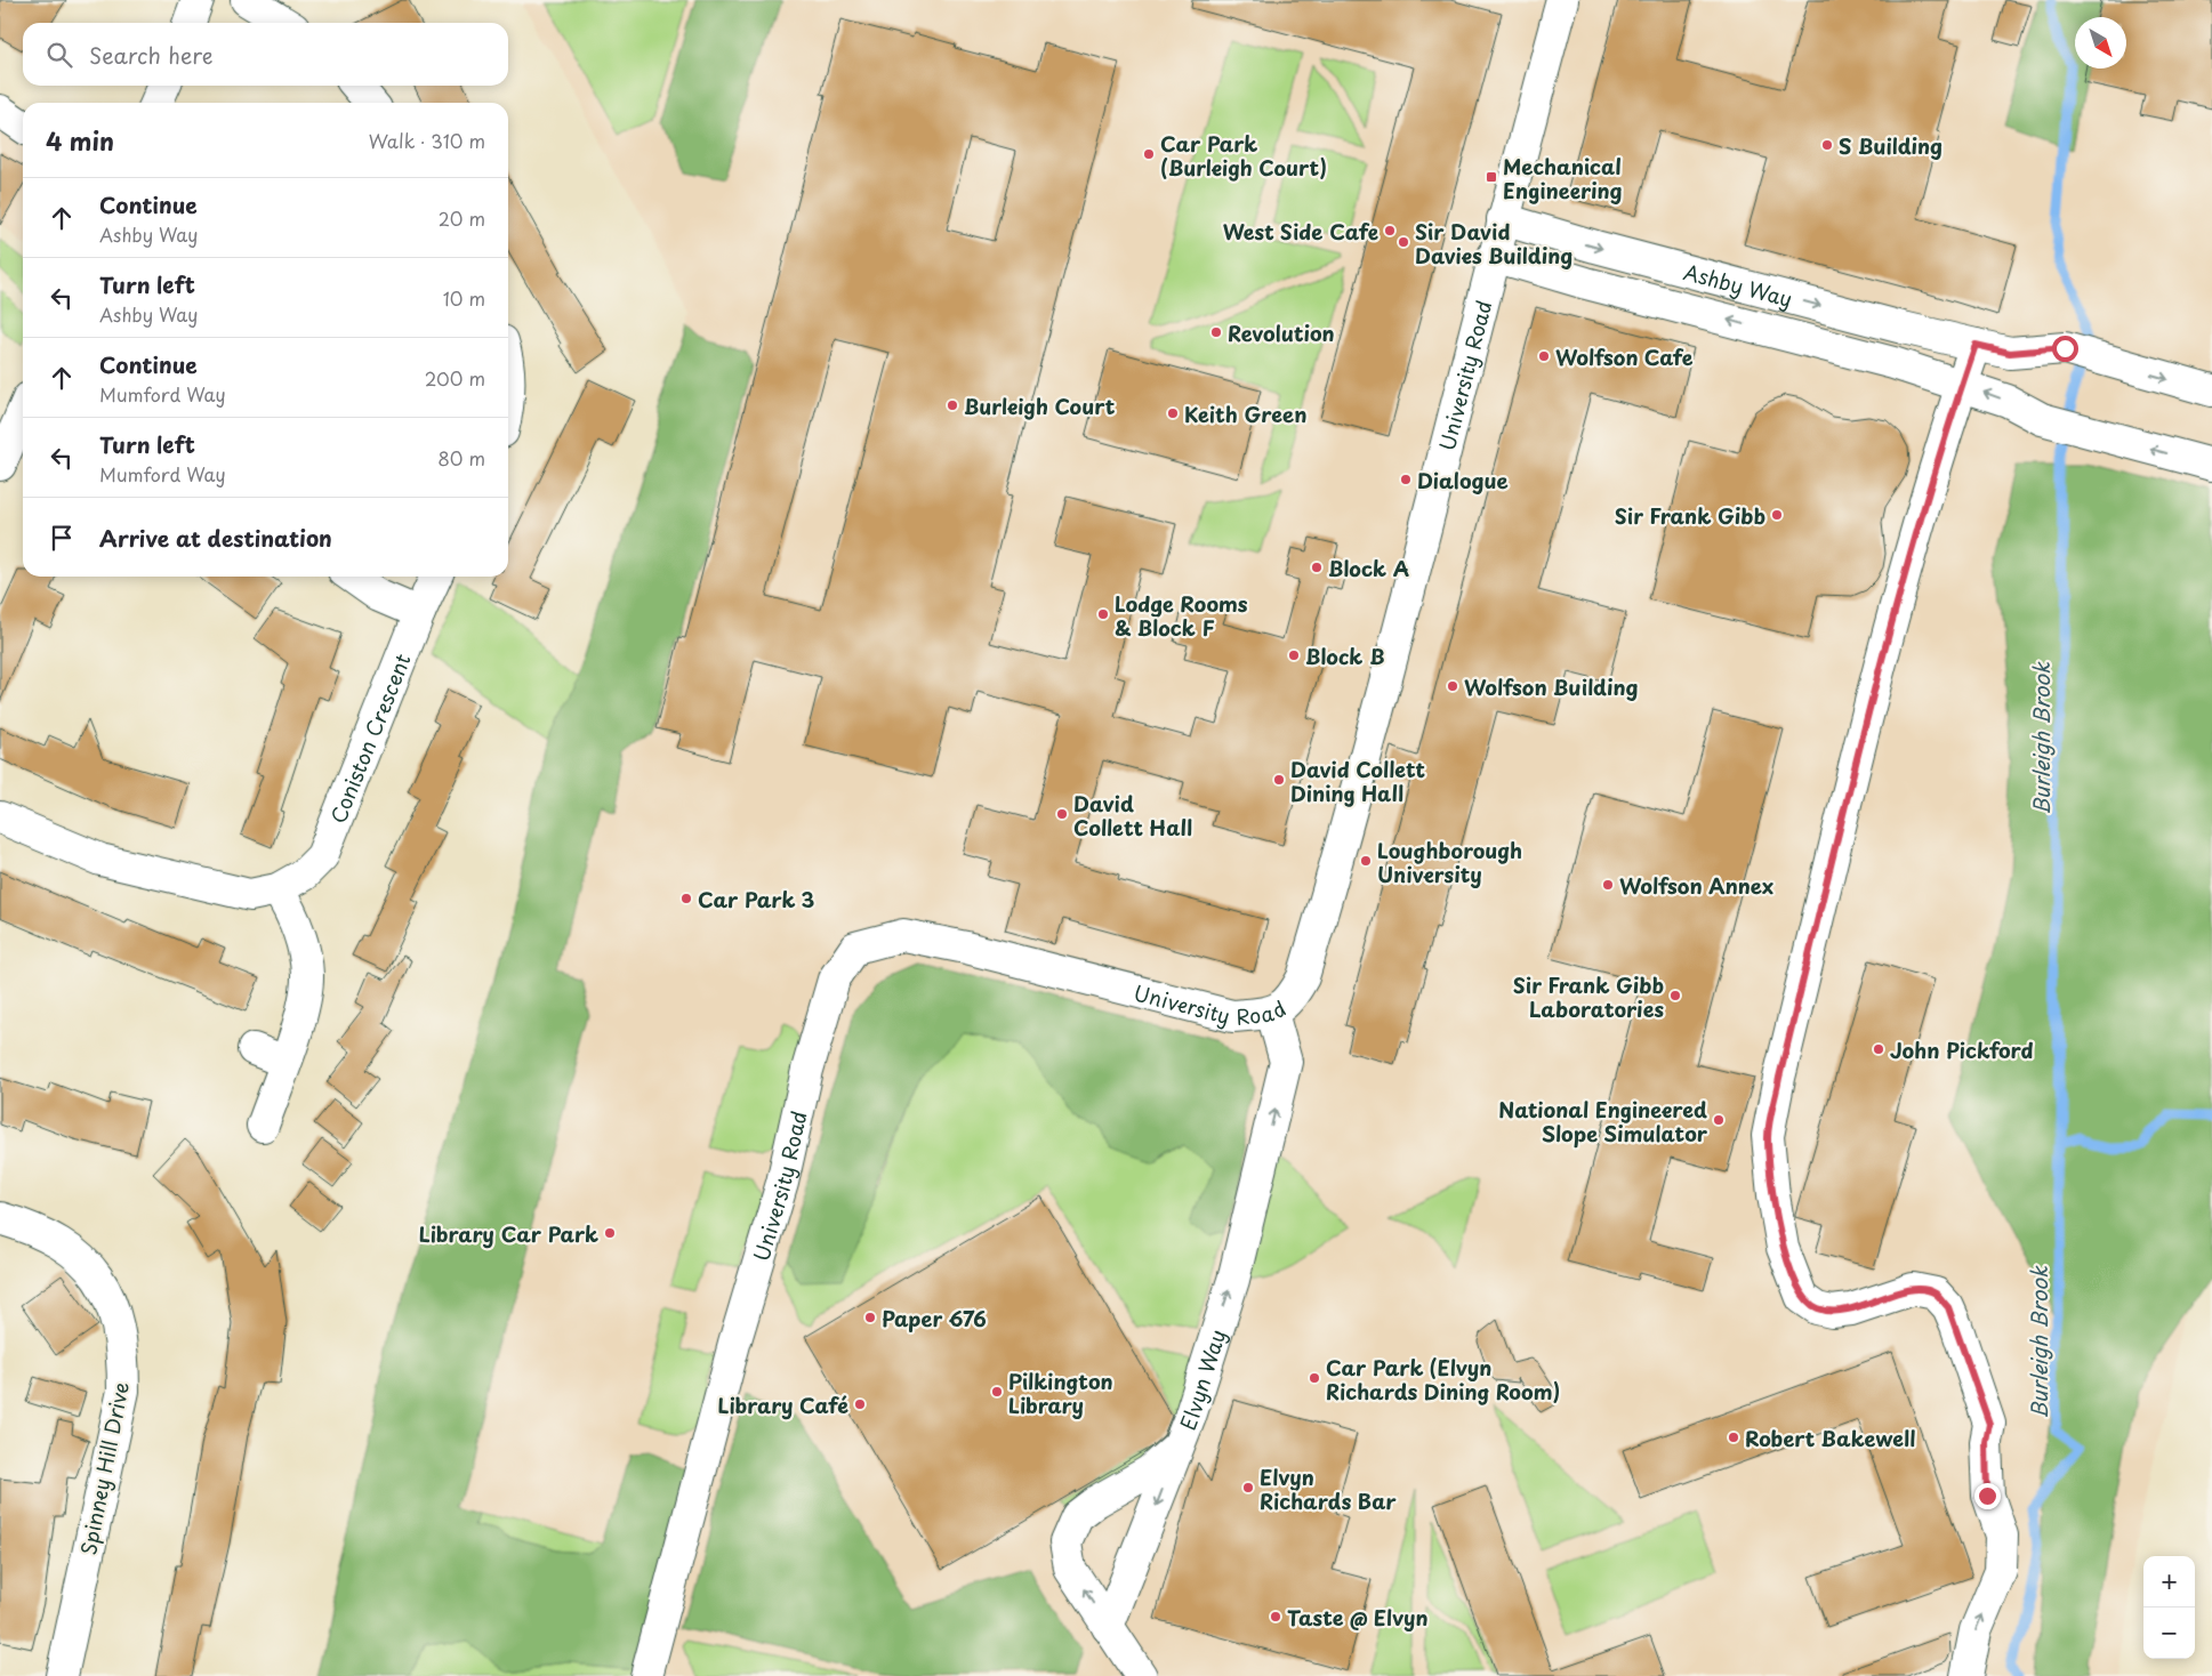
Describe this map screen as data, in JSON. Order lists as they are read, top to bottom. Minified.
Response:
{"streets":{"street":["Ashby Way","University Road","Coniston Crescent","Elvyn Way","Spinney Hill Drive"]},"crossings":[["Ashby Way","University Road"],["University Road","Elvyn Way"]],"one_way":["Elvyn Way"],"water":["Burleigh Brook"],"places":{"other":["S Building","Car Park (Burleigh Court)","West Side Cafe","Sir David Davies Building","Revolution","Wolfson Cafe","Burleigh Court","Keith Green","Dialogue","Sir Frank Gibb","Block A","Lodge Rooms & Block F","Block B","Wolfson Building","David Collett Dining Hall","David Collett Hall","Loughborough University","Wolfson Annex","Car Park 3","Sir Frank Gibb Laboratories","John Pickford","National Engineered Slope Simulator","Library Car Park","Paper 676","Car Park (Elvyn Richards Dining Room)","Pilkington Library","Library Café","Robert Bakewell","Elvyn Richards Bar","Taste @ Elvyn"],"transit":["Mechanical Engineering"]},"north":"bottom right","page":{"search":"Search here","heading":["4 min","Walk · 310 m"],"list":[["Continue","Ashby Way","20 m"],["Turn left","Ashby Way","10 m"],["Continue","Mumford Way","200 m"],["Turn left","Mumford Way","80 m"],"Arrive at destination"],"map_buttons":["+","−"]}}
